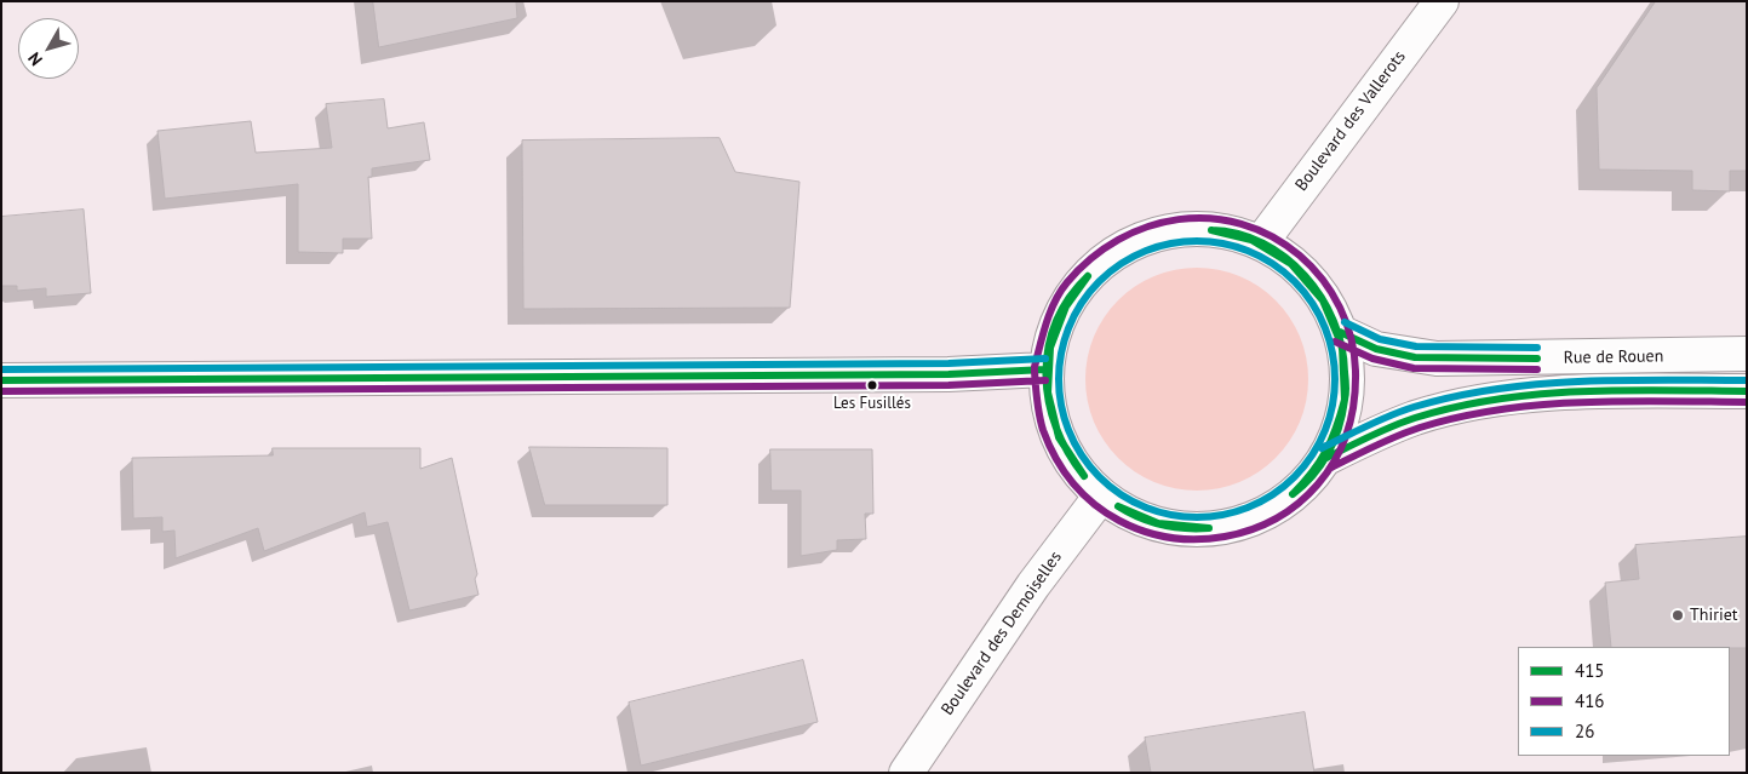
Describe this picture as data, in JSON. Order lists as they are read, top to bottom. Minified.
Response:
{"streets":{"main road":["Boulevard des Vallerots","Rue de Rouen","Boulevard des Demoiselles"]},"places":["Les Fusillés","Thiriet"],"lines":["transit line 416","transit line 415","transit line 26"],"legend":["415","416","26"],"north":"bottom left"}
